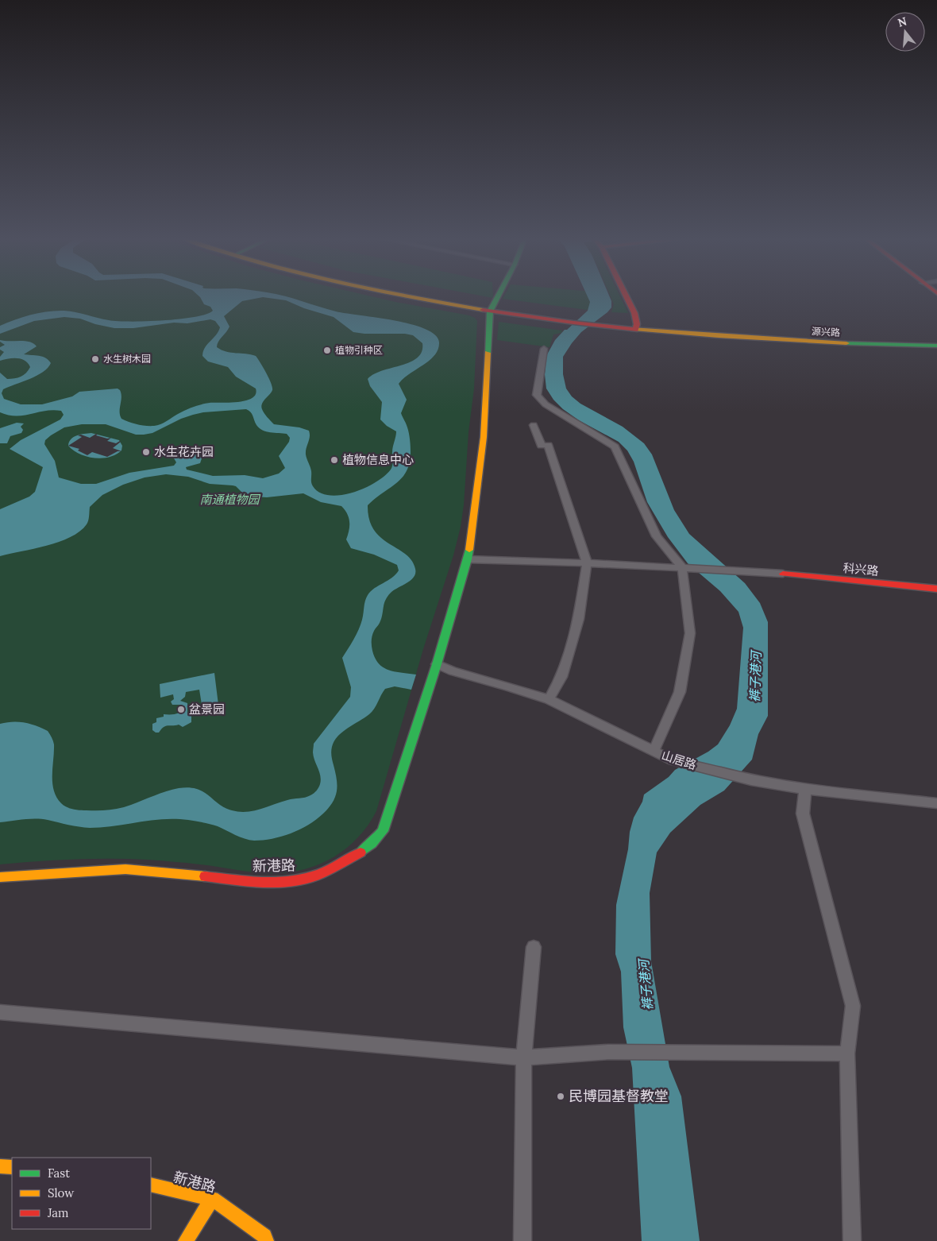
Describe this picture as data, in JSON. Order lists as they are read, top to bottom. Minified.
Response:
{"streets":{"street":["源兴路","科兴路","山居路","新港路"]},"crossings":[["山居路","新港路"]],"water":["裤子港河"],"parks":["南通植物园"],"places":["植物引种区","水生树木园","水生花卉园","植物信息中心","盆景园","民博园基督教堂"],"legend":["Fast","Slow","Jam"],"north":"top"}
